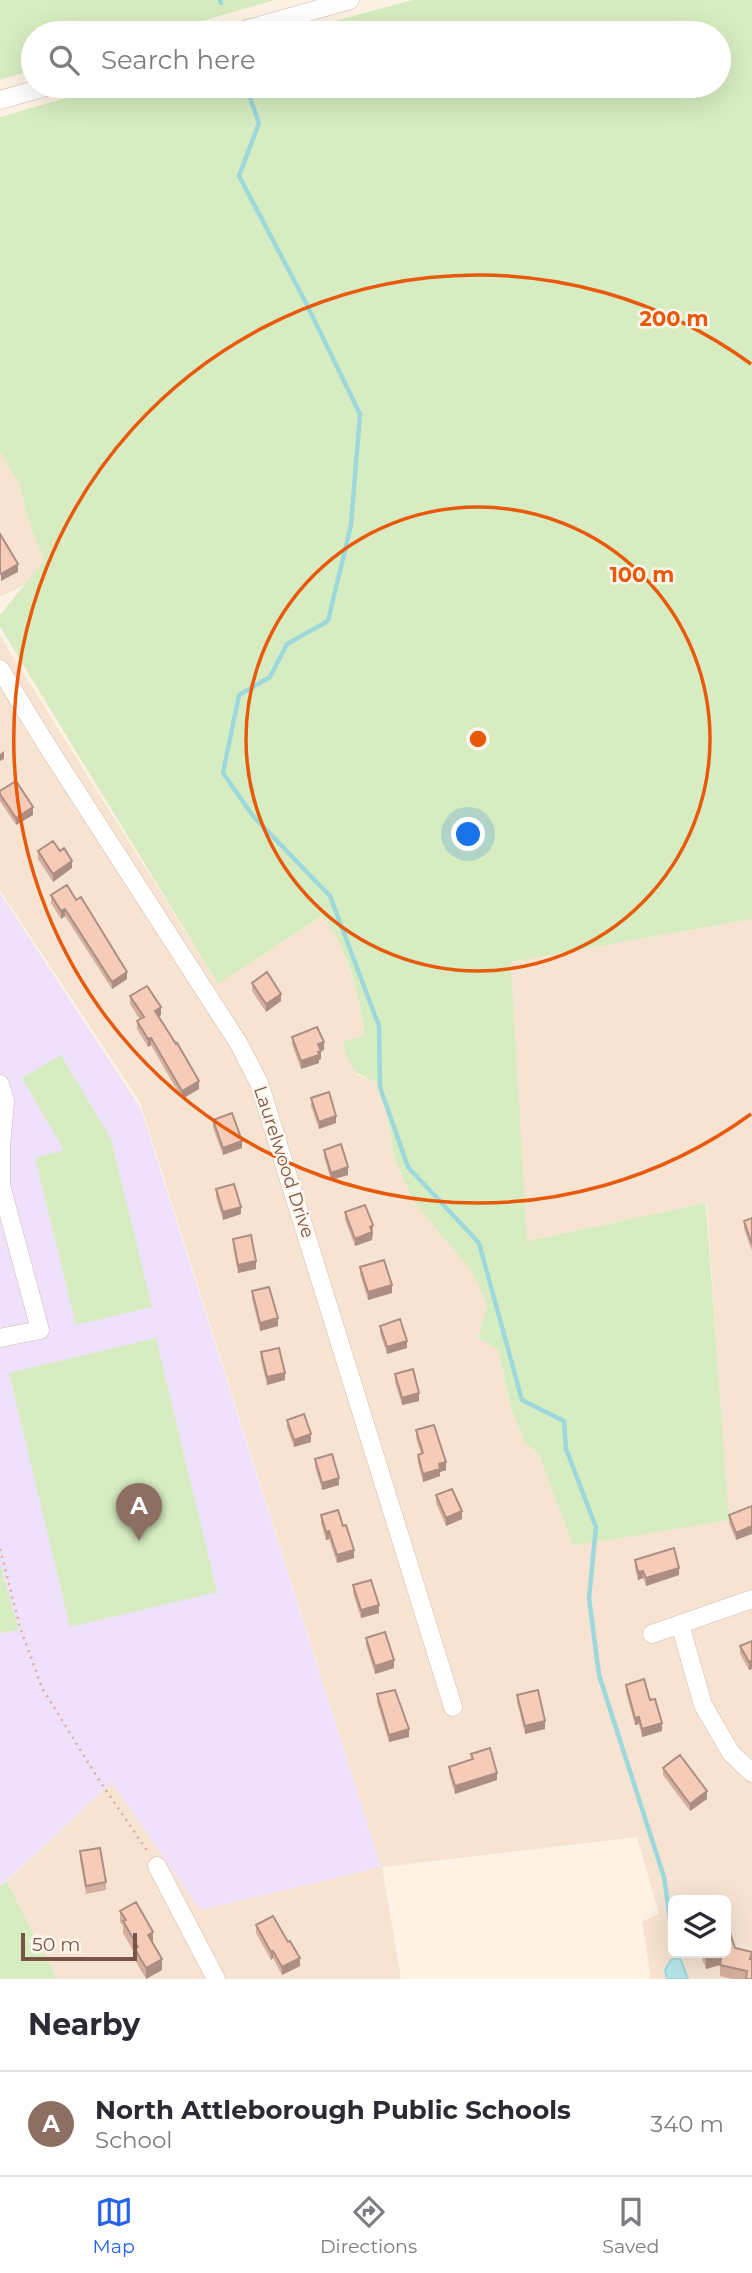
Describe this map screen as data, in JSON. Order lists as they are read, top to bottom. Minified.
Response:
{"streets":{"street":["Laurelwood Drive"]},"scale_bar":"50 m","page":{"search":"Search here","pins":"A","scale":"50 m","heading":"Nearby","list":[{"mark":"A","name":"North Attleborough Public Schools","note":"School","value":"340 m"}],"nav":["Map","Directions","Saved"]},"rings":["200 m","100 m"]}
